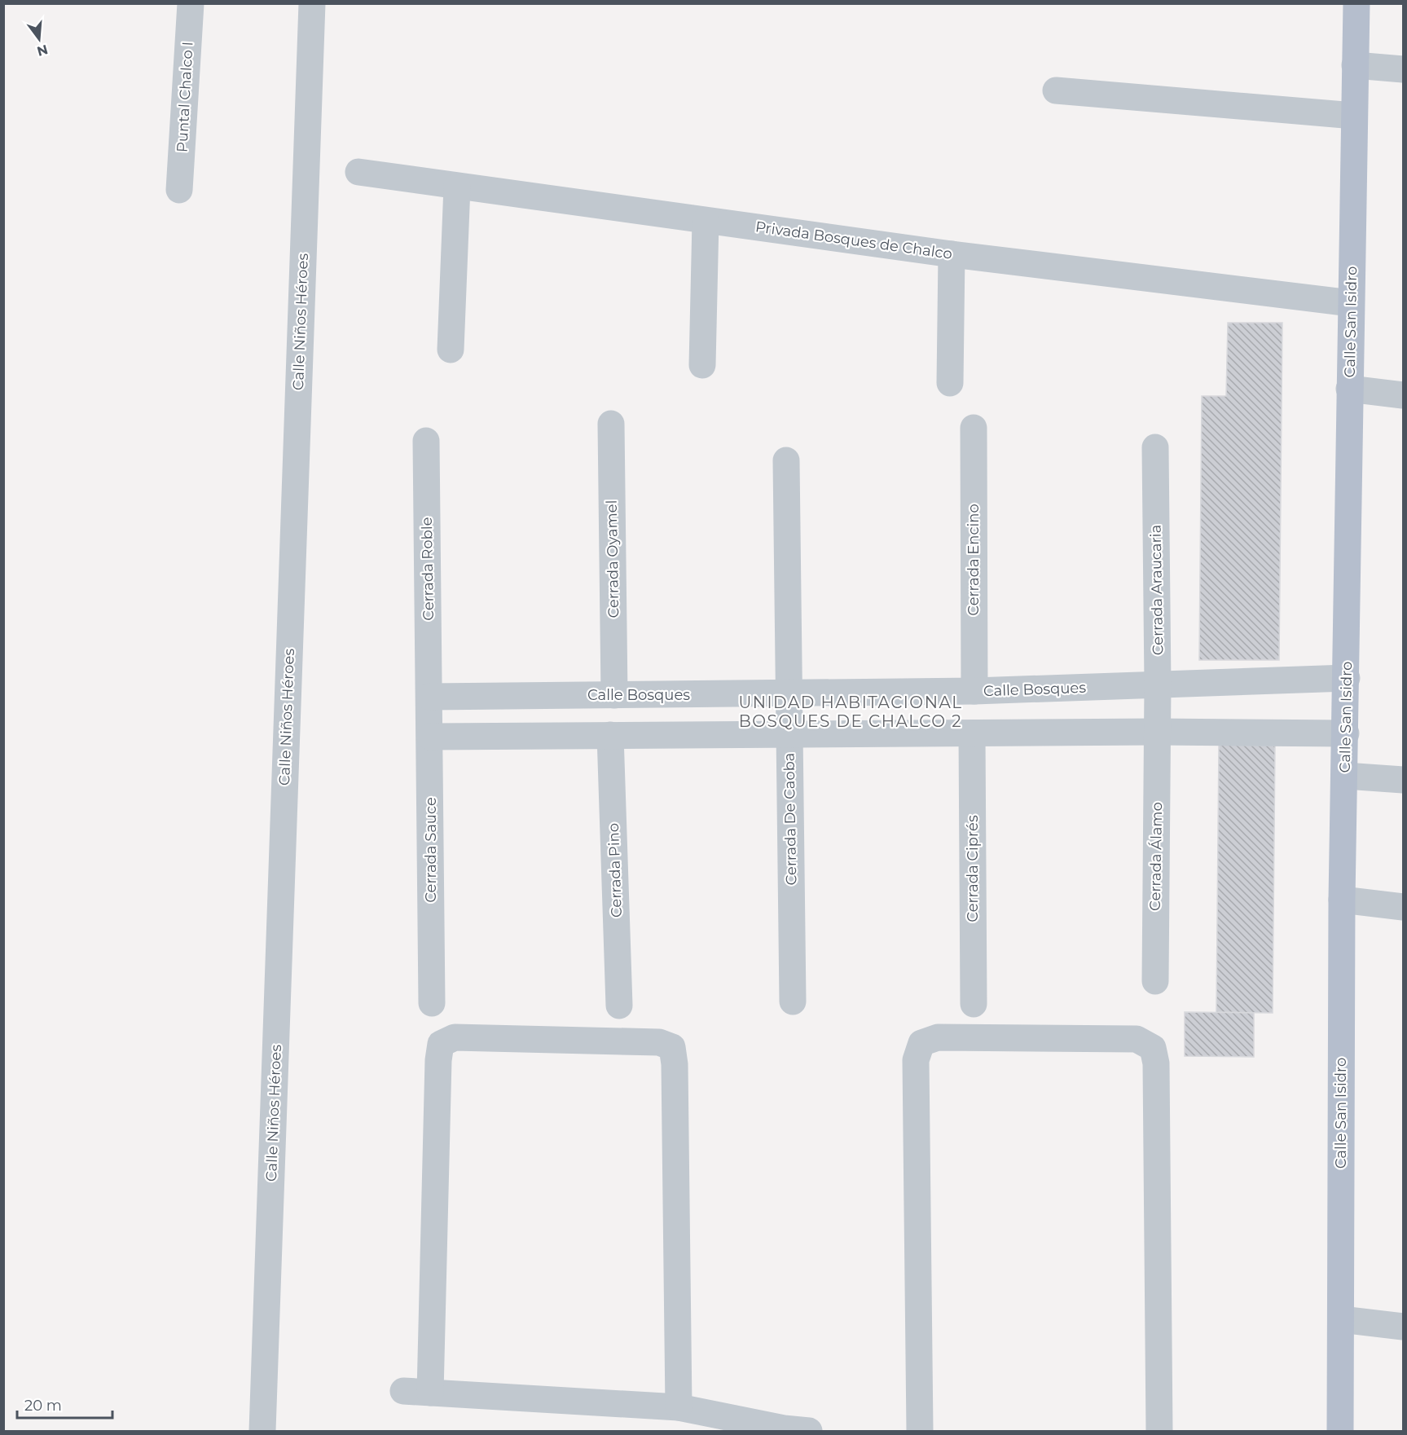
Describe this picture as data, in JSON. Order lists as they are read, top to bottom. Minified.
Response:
{"streets":{"main road":["Calle San Isidro"],"street":["Puntal Chalco I","Privada Bosques de Chalco","Calle Niños Héroes","Cerrada Oyamel","Cerrada Encino","Cerrada Roble","Cerrada Araucaria","Calle Bosques","Cerrada De Caoba","Cerrada Sauce","Cerrada Álamo","Cerrada Ciprés","Cerrada Pino"]},"crossings":[["Privada Bosques de Chalco","Calle San Isidro"],["Calle San Isidro","Calle Bosques"],["Cerrada Oyamel","Calle Bosques"],["Cerrada Encino","Calle Bosques"],["Cerrada Roble","Calle Bosques"],["Cerrada Roble","Cerrada Sauce"],["Cerrada Araucaria","Calle Bosques"],["Cerrada Araucaria","Cerrada Álamo"],["Calle Bosques","Cerrada De Caoba"],["Calle Bosques","Cerrada Sauce"]],"districts":["UNIDAD HABITACIONAL BOSQUES DE CHALCO 2"],"scale_bar":"20 m","north":"bottom"}
